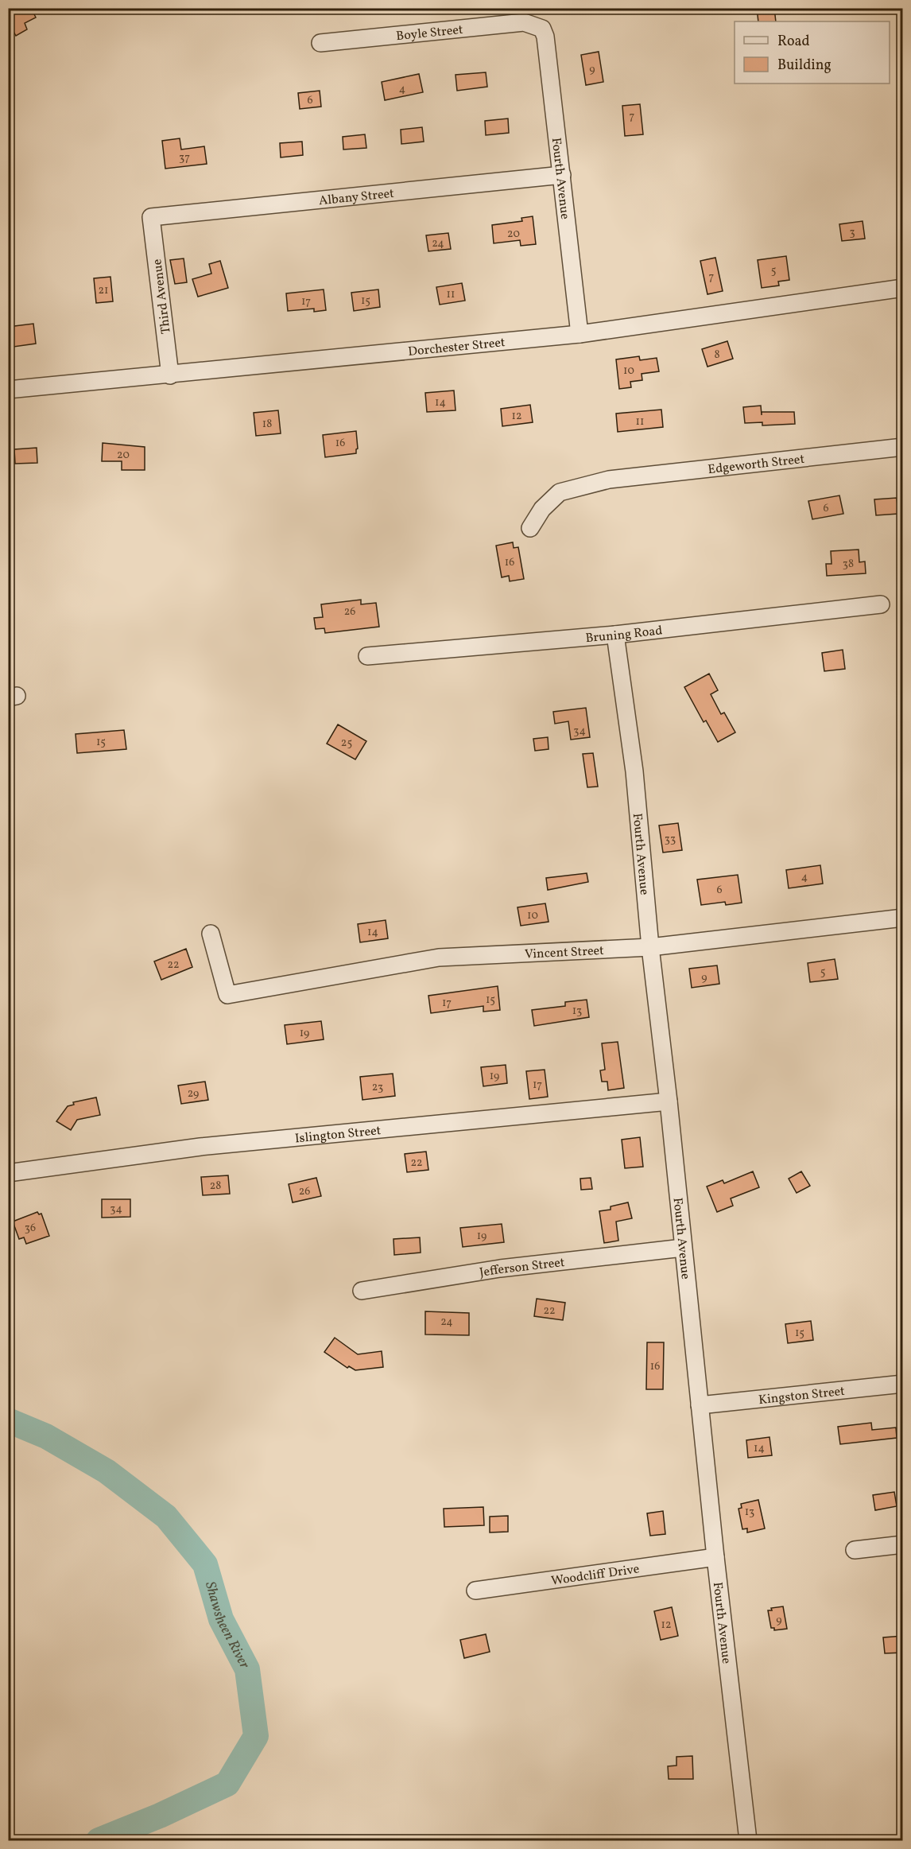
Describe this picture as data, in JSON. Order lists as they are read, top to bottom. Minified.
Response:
{"streets":{"street":["Boyle Street","Fourth Avenue","Albany Street","Third Avenue","Dorchester Street","Edgeworth Street","Bruning Road","Vincent Street","Islington Street","Jefferson Street","Kingston Street","Woodcliff Drive"]},"crossings":[["Boyle Street","Fourth Avenue"],["Fourth Avenue","Albany Street"],["Fourth Avenue","Dorchester Street"],["Fourth Avenue","Bruning Road"],["Fourth Avenue","Vincent Street"],["Fourth Avenue","Islington Street"],["Fourth Avenue","Jefferson Street"],["Fourth Avenue","Kingston Street"],["Fourth Avenue","Woodcliff Drive"],["Albany Street","Third Avenue"],["Third Avenue","Dorchester Street"]],"water":["Shawsheen River"],"house_numbers":["9","4","6","7","37","3","20","24","5","7","21","11","15","17","8","10","14","12","11","18","16","20","6","16","38","26","34","15","25","33","4","6","10","14","22","5","9","15","17","13","19","19","17","23","29","22","28","26","34","36","19","22","24","15","16","14","13","9","12"],"legend":["Road","Building"]}
